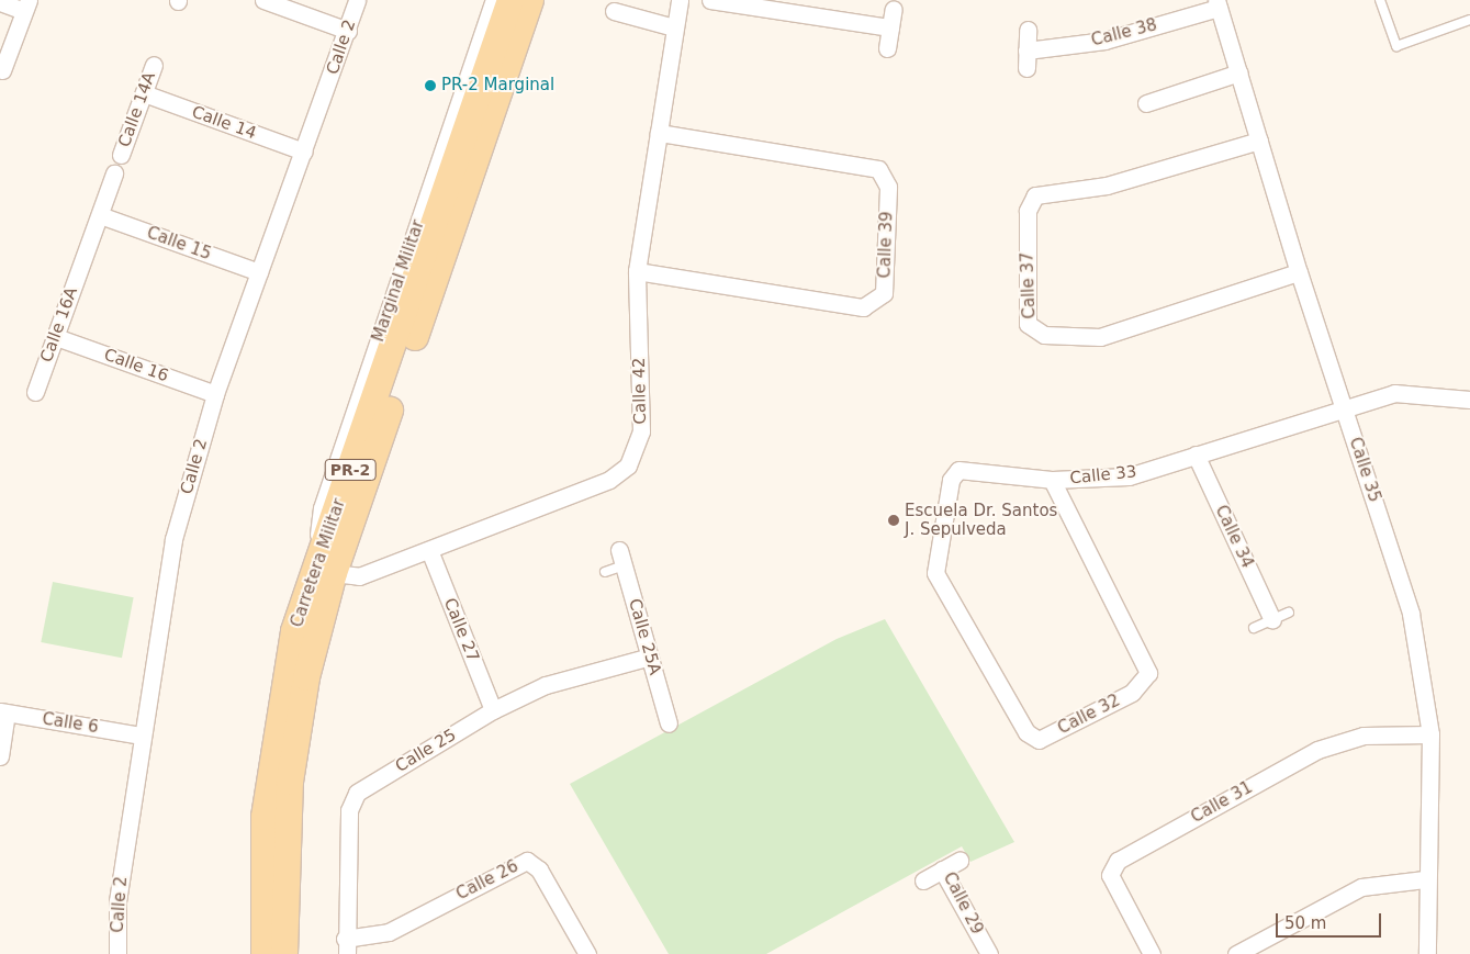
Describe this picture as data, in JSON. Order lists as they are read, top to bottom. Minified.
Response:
{"streets":{"main road":["PR-2","Carretera Militar"],"street":["Calle 38","Calle 2","Calle 14A","Calle 14","Calle 15","Calle 39","Marginal Militar","Calle 37","Calle 16A","Calle 16","Calle 42","Calle 35","Calle 33","Calle 34","Calle 27","Calle 25A","Calle 32","Calle 6","Calle 25","Calle 31","Calle 26","Calle 29"]},"crossings":[["Calle 38","Calle 35"],["Calle 2","Calle 14"],["Calle 2","Calle 15"],["Calle 2","Calle 16"],["Calle 2","Calle 6"],["Calle 14A","Calle 14"],["Calle 15","Calle 16A"],["Calle 39","Calle 42"],["Marginal Militar","Calle 42"],["Marginal Militar","Carretera Militar"],["Calle 37","Calle 35"],["Calle 16A","Calle 16"],["Calle 42","Carretera Militar"],["Calle 42","Calle 27"],["Calle 35","Calle 33"],["Calle 35","Calle 31"],["Calle 33","Calle 34"],["Calle 33","Calle 32"],["Calle 27","Calle 25"],["Calle 25A","Calle 25"],["Calle 25","Calle 26"]],"places":["PR-2 Marginal","Escuela Dr. Santos J. Sepulveda"],"scale_bar":"50 m"}
